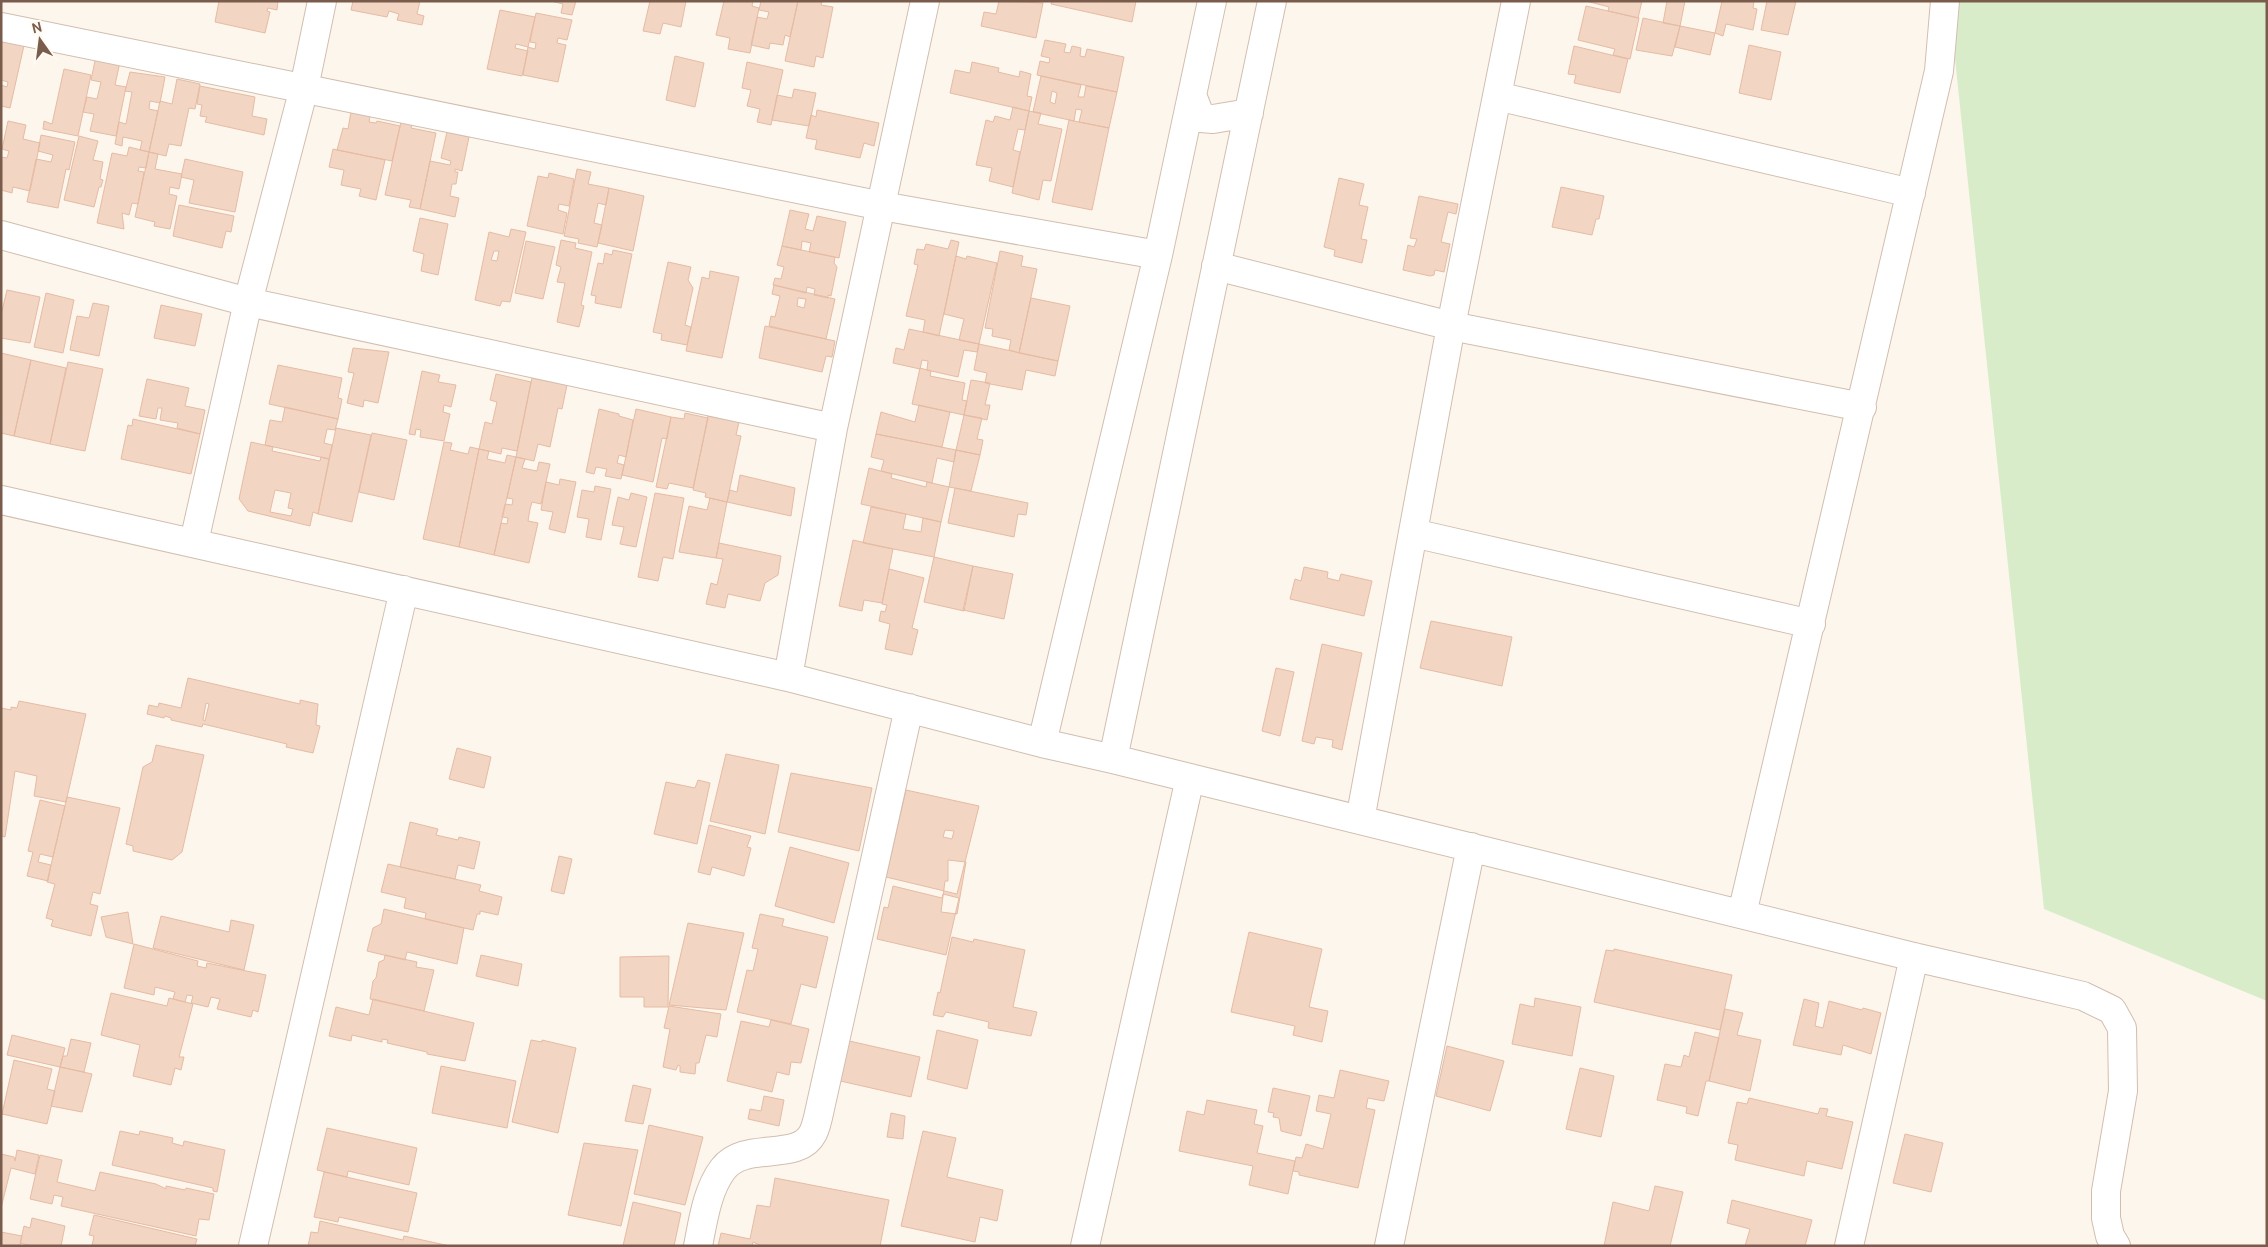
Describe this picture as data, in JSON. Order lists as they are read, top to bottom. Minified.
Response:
{"north":"top"}
